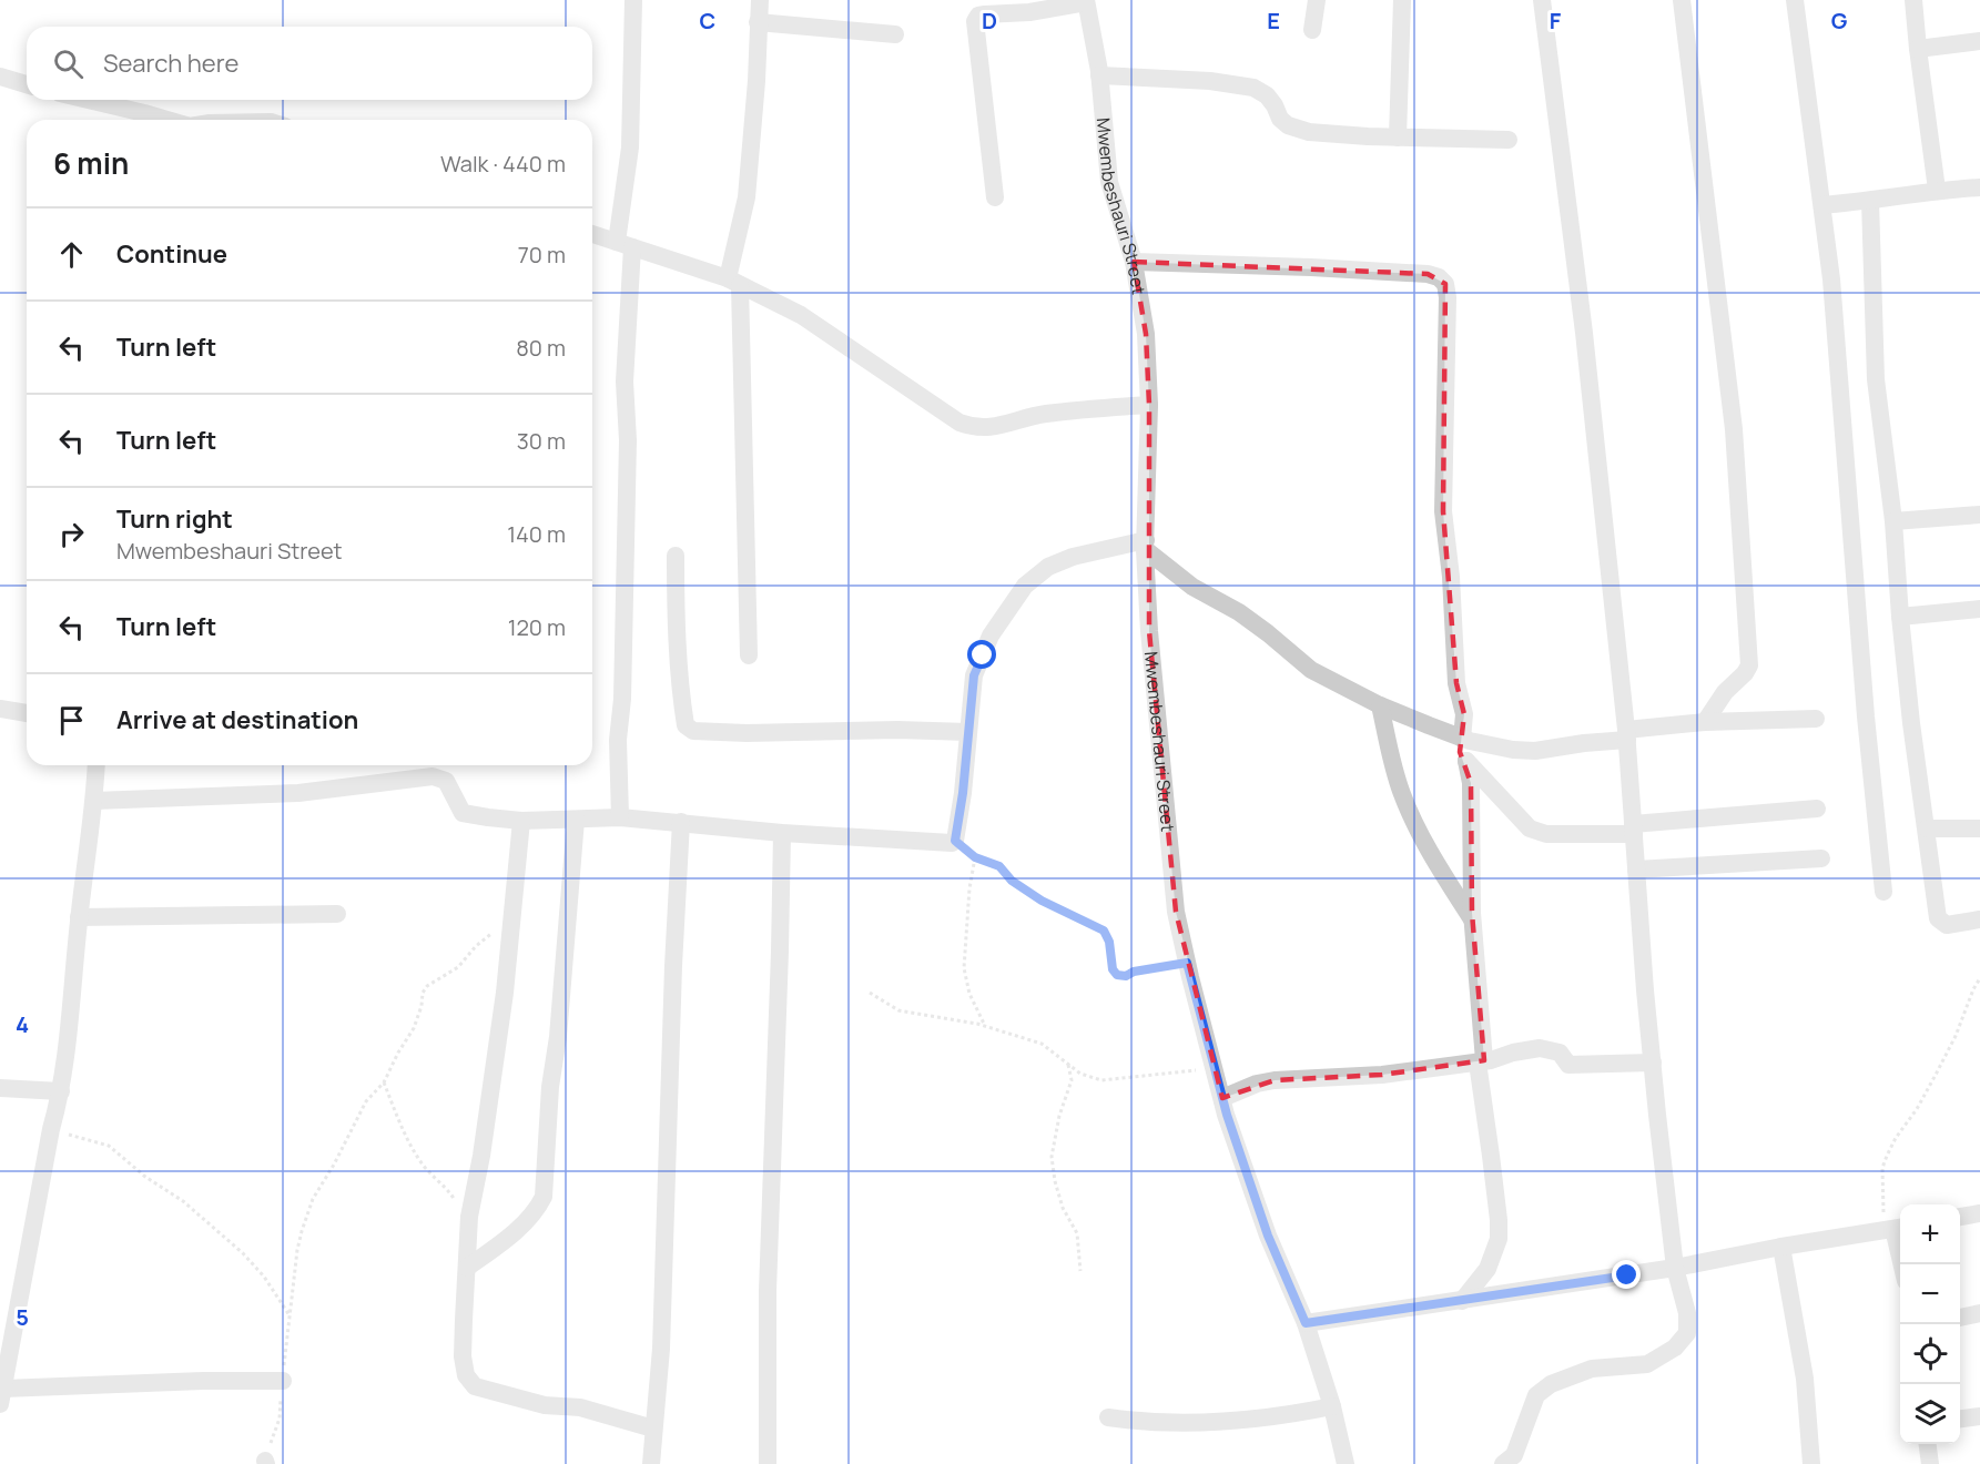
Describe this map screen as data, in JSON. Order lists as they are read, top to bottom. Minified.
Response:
{"streets":{"street":["Mwembeshauri Street"]},"page":{"search":"Search here","heading":["6 min","Walk · 440 m"],"list":[["Continue","70 m"],["Turn left","80 m"],["Turn left","30 m"],["Turn right","Mwembeshauri Street","140 m"],["Turn left","120 m"],"Arrive at destination"],"map_buttons":["+","−"]},"grid":{"columns":["C","D","E","F","G"],"rows":["4","5"]}}
